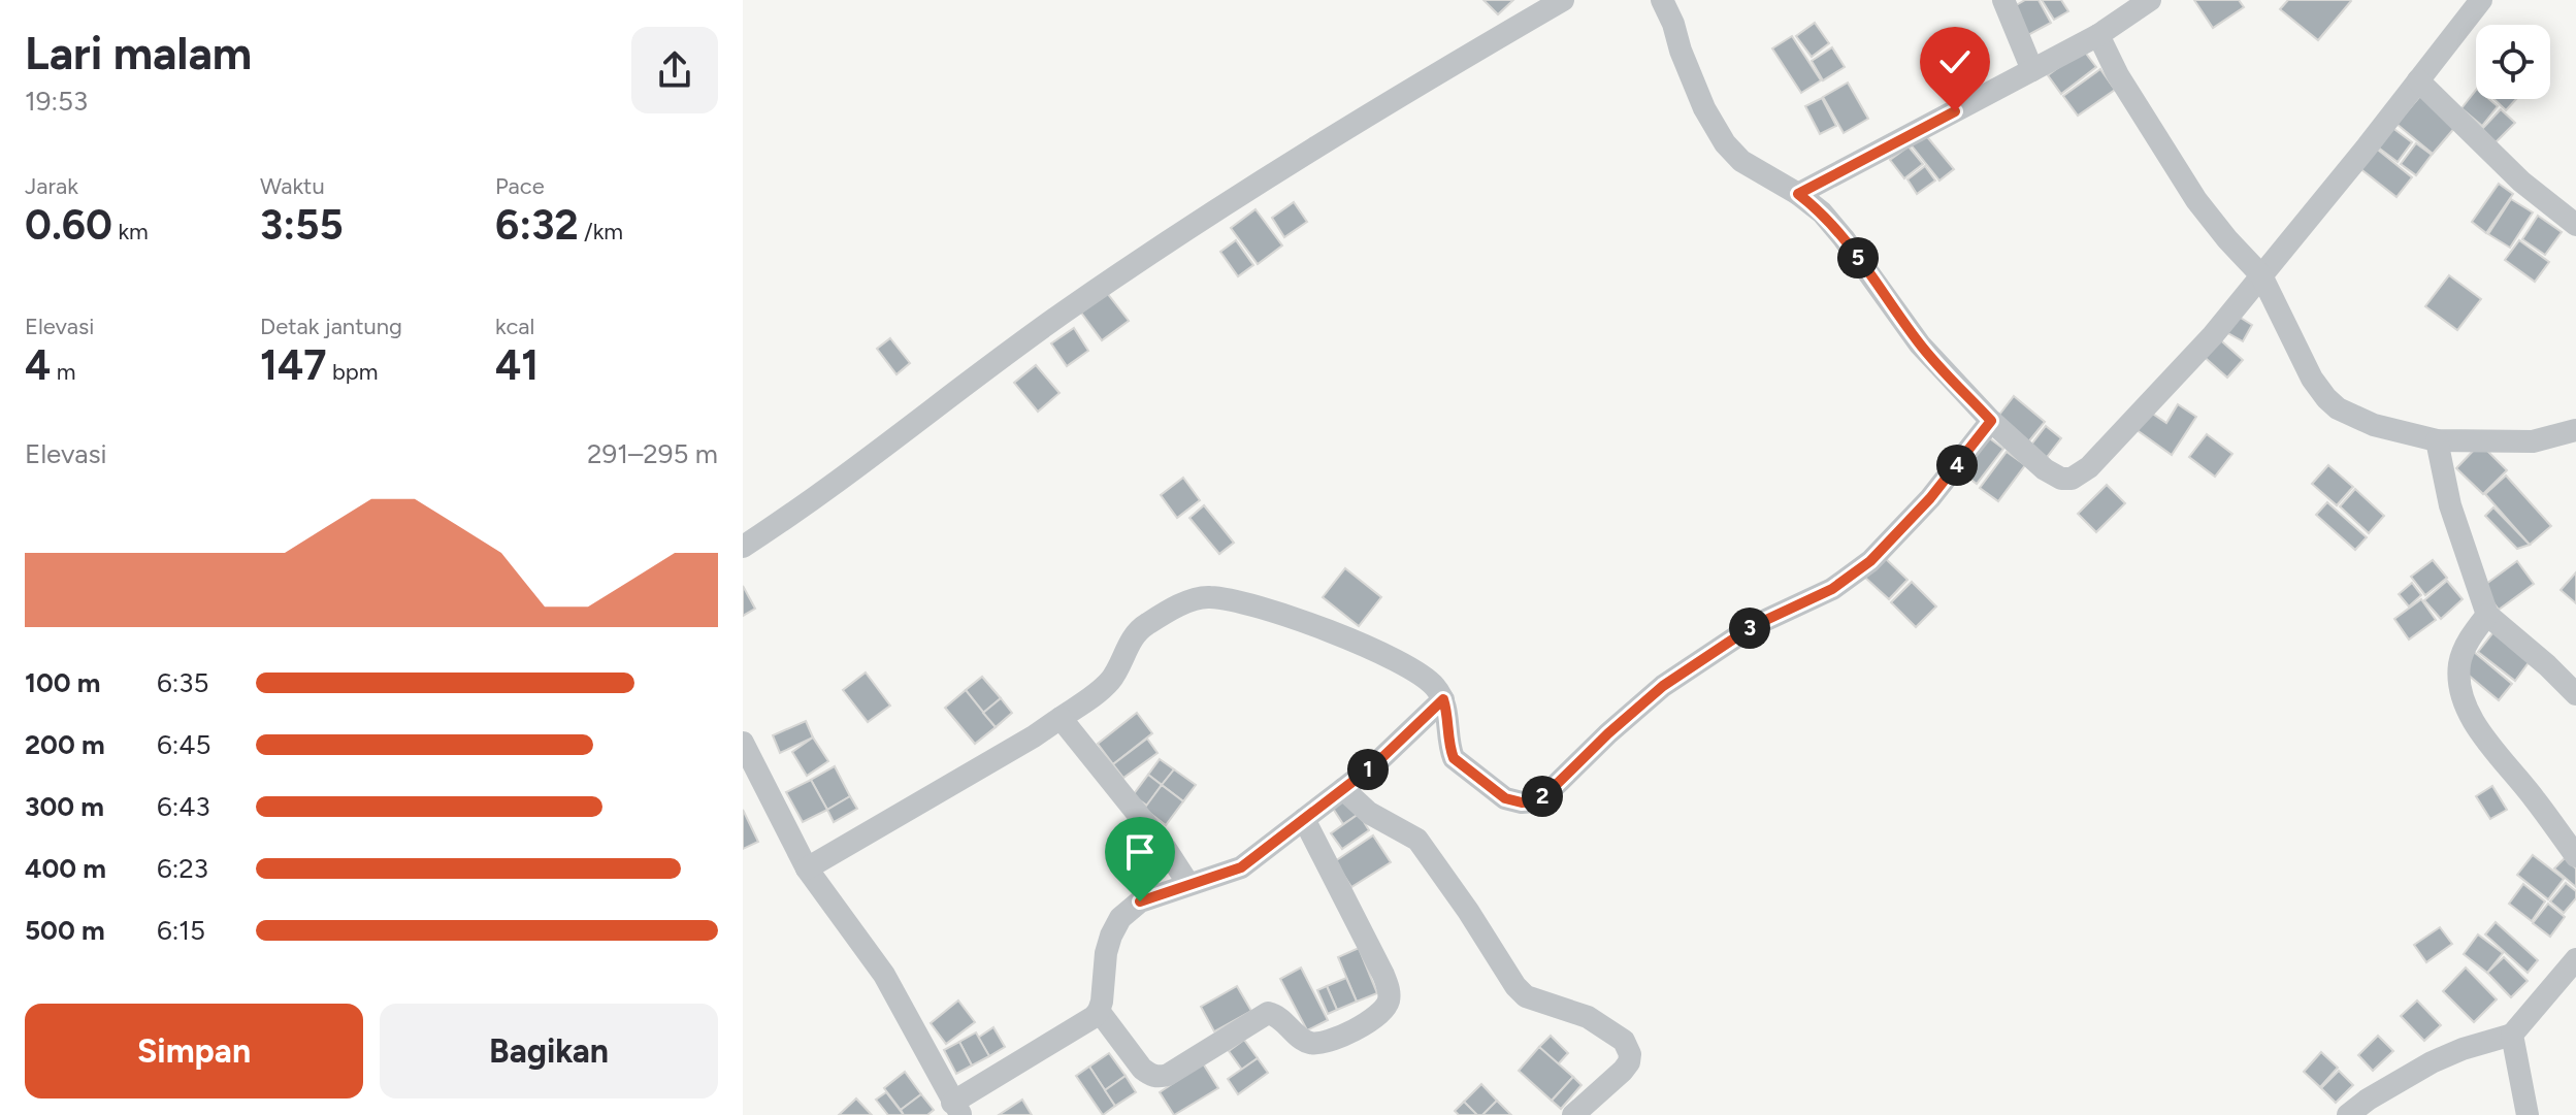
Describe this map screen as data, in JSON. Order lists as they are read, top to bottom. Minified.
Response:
{"page":{"heading":["Lari malam","19:53"],"stats":[["Jarak","0.60 km"],["Waktu","3:55"],["Pace","6:32 /km"],["Elevasi","4 m"],["Detak jantung","147 bpm"],["kcal","41"]],"pins":["5","4","3","1","2"],"chart":["Elevasi","291–295 m"],"list":[{"name":"100 m","note":"6:35"},{"name":"200 m","note":"6:45"},{"name":"300 m","note":"6:43"},{"name":"400 m","note":"6:23"},{"name":"500 m","note":"6:15"}],"buttons":["Simpan","Bagikan"]}}
